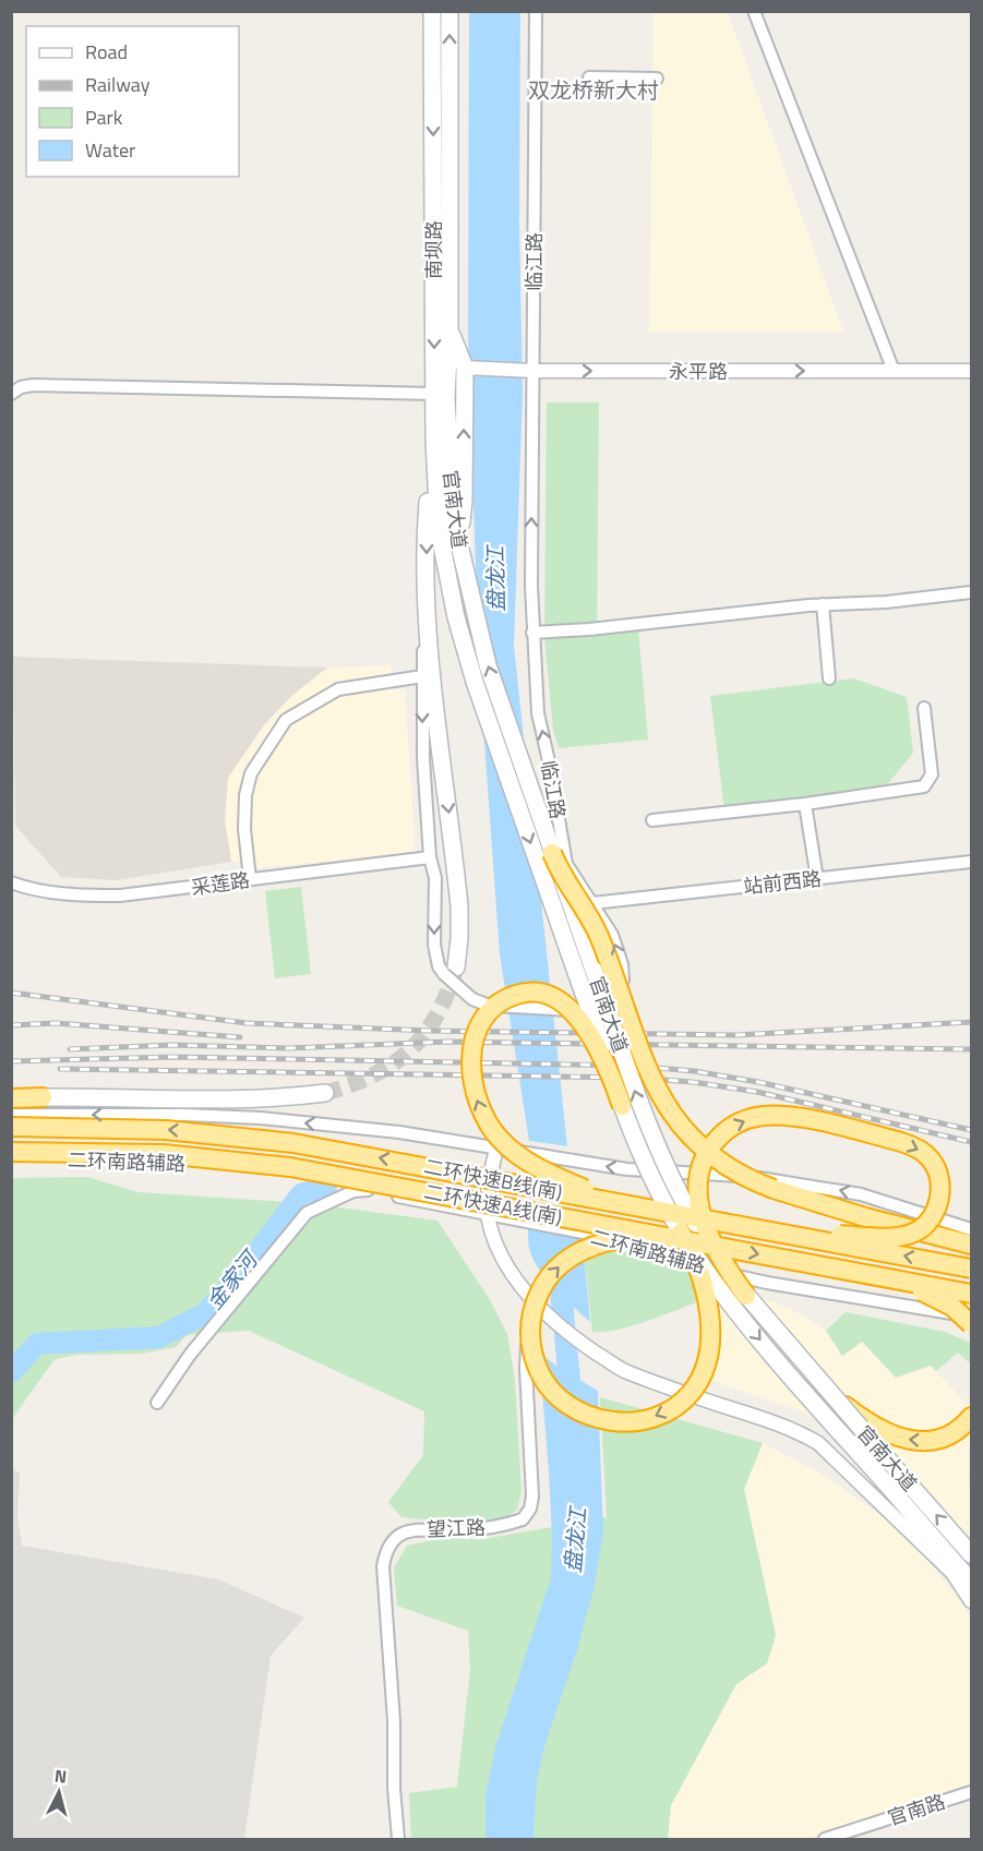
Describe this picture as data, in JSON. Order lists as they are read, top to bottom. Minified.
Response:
{"streets":{"highway":["二环快速B线(南)","二环快速A线(南)"],"main road":["南坝路","官南大道"],"street":["临江路","永平路","站前西路","采莲路","二环南路辅路","望江路","官南路"]},"crossings":[["南坝路","官南大道"],["临江路","永平路"],["临江路","站前西路"],["官南大道","二环快速B线(南)"]],"one_way":["永平路","二环快速B线(南)"],"districts":["双龙桥新大村"],"water":["盘龙江","金家河"],"legend":["Road","Railway","Park","Water"],"north":"top"}
